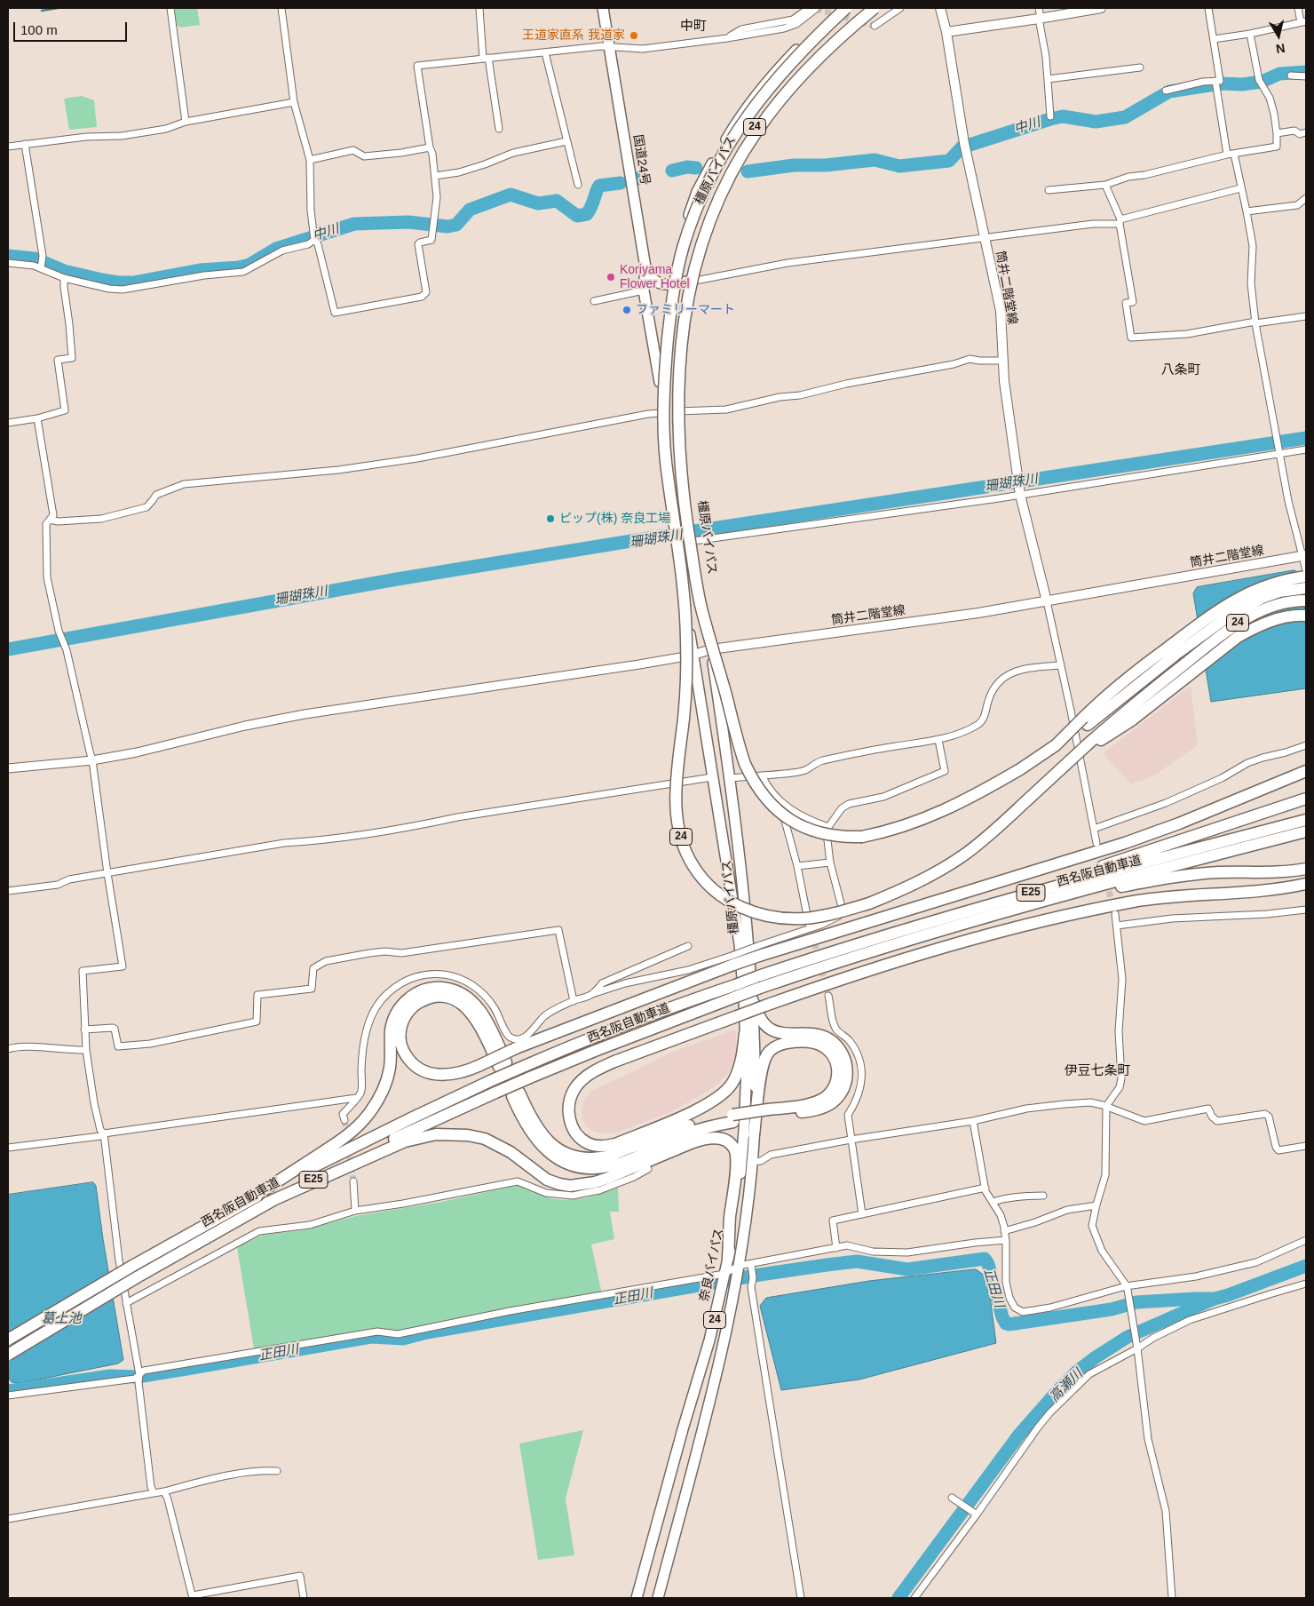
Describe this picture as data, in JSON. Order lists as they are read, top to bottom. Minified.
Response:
{"streets":{"highway":["24","国道24号","橿原バイパス","西名阪自動車道","E25","奈良バイパス"],"main road":["筒井二階堂線"]},"crossings":[["24","国道24号"],["24","橿原バイパス"],["橿原バイパス","筒井二階堂線"],["橿原バイパス","奈良バイパス"]],"districts":["中町","八条町","伊豆七条町"],"water":["中川","珊瑚珠川","正田川","葛上池","高瀬川"],"places":["王道家直系 我道家","Koriyama Flower Hotel","ファミリーマート","ピップ(株) 奈良工場"],"scale_bar":"100 m","north":"bottom"}
